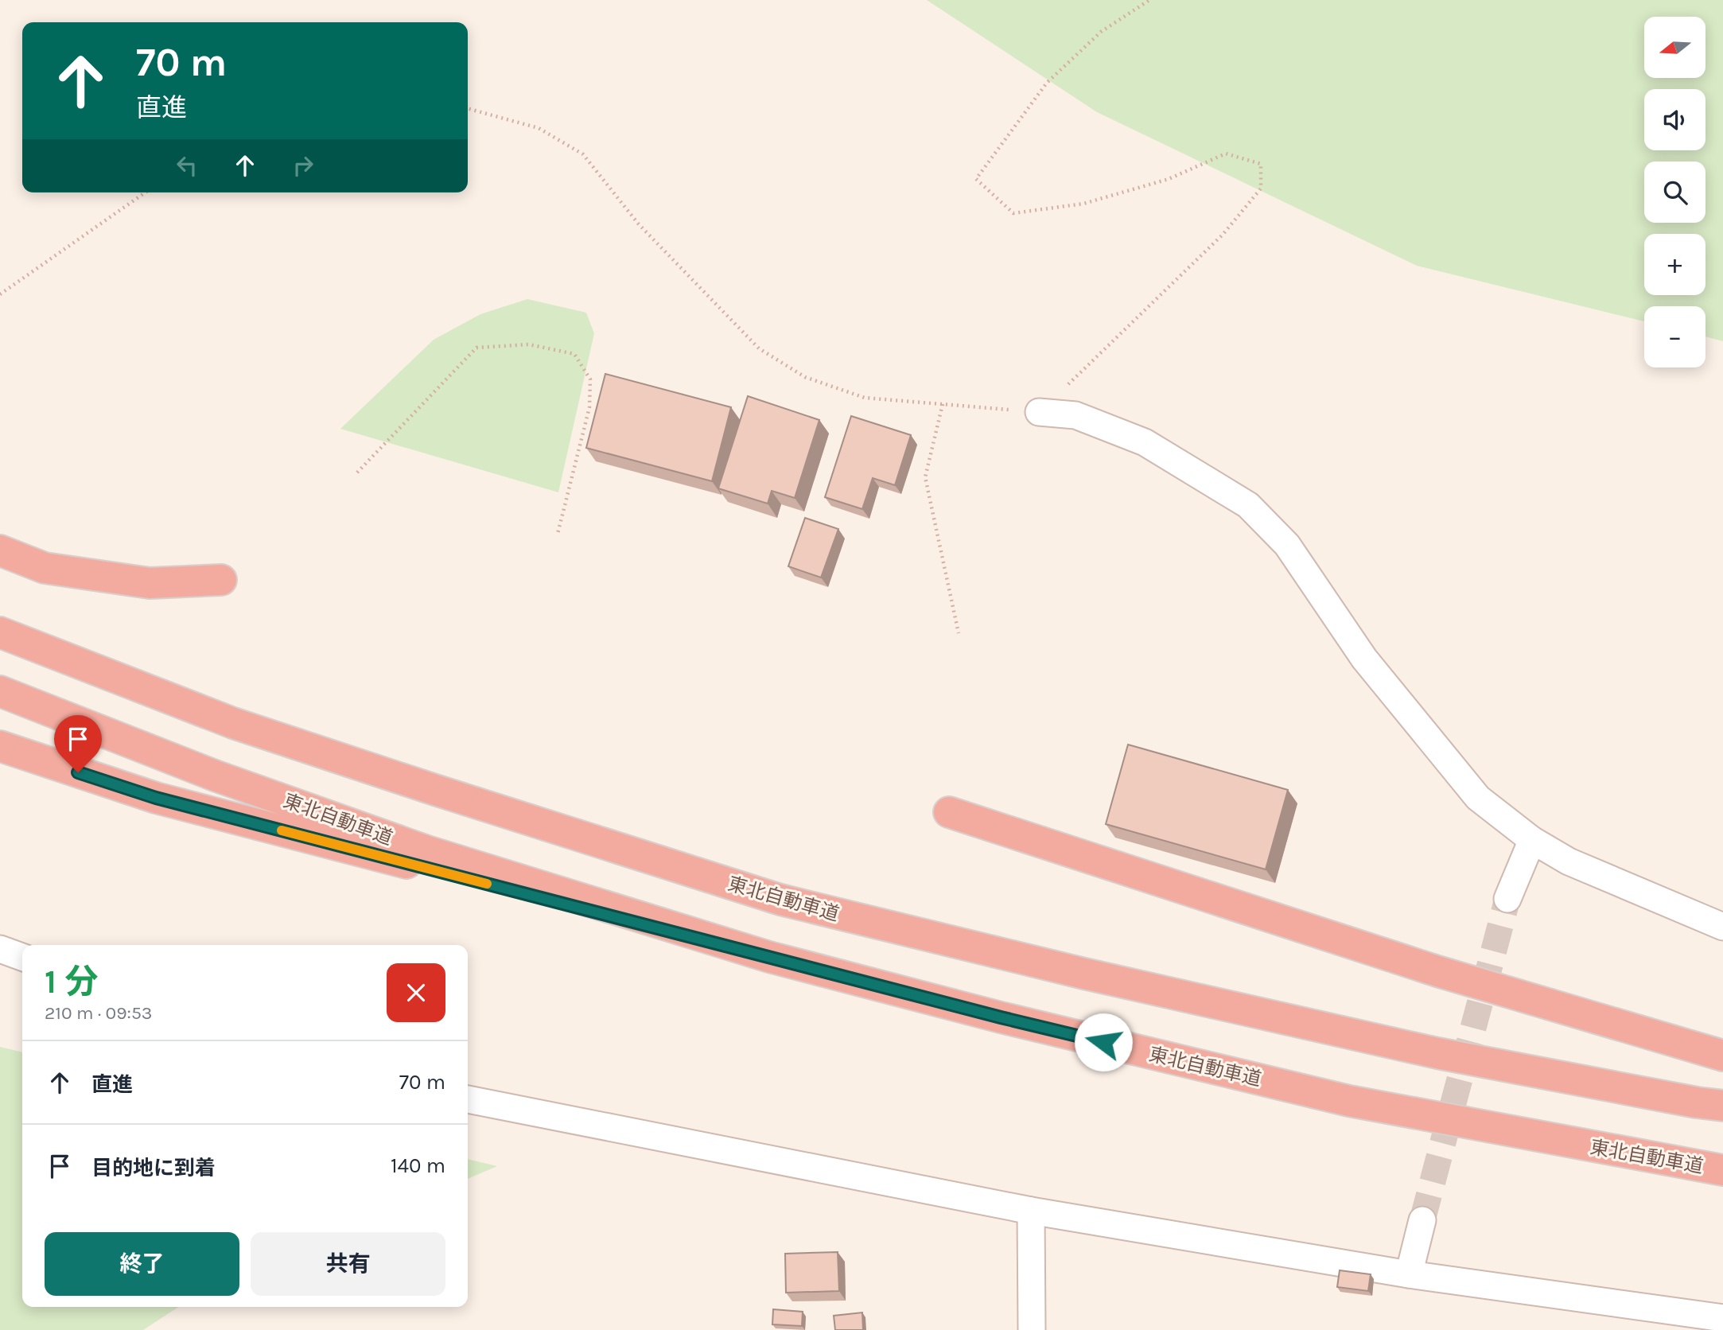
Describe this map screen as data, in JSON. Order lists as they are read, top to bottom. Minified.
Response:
{"streets":{"highway":["東北自動車道"]},"north":"left","page":{"map_buttons":["+","−"],"turn":["70 m","直進"],"heading":["1 分","210 m · 09:53"],"list":[{"name":"直進","value":"70 m"},{"name":"目的地に到着","value":"140 m"}],"buttons":["終了","共有"]}}
